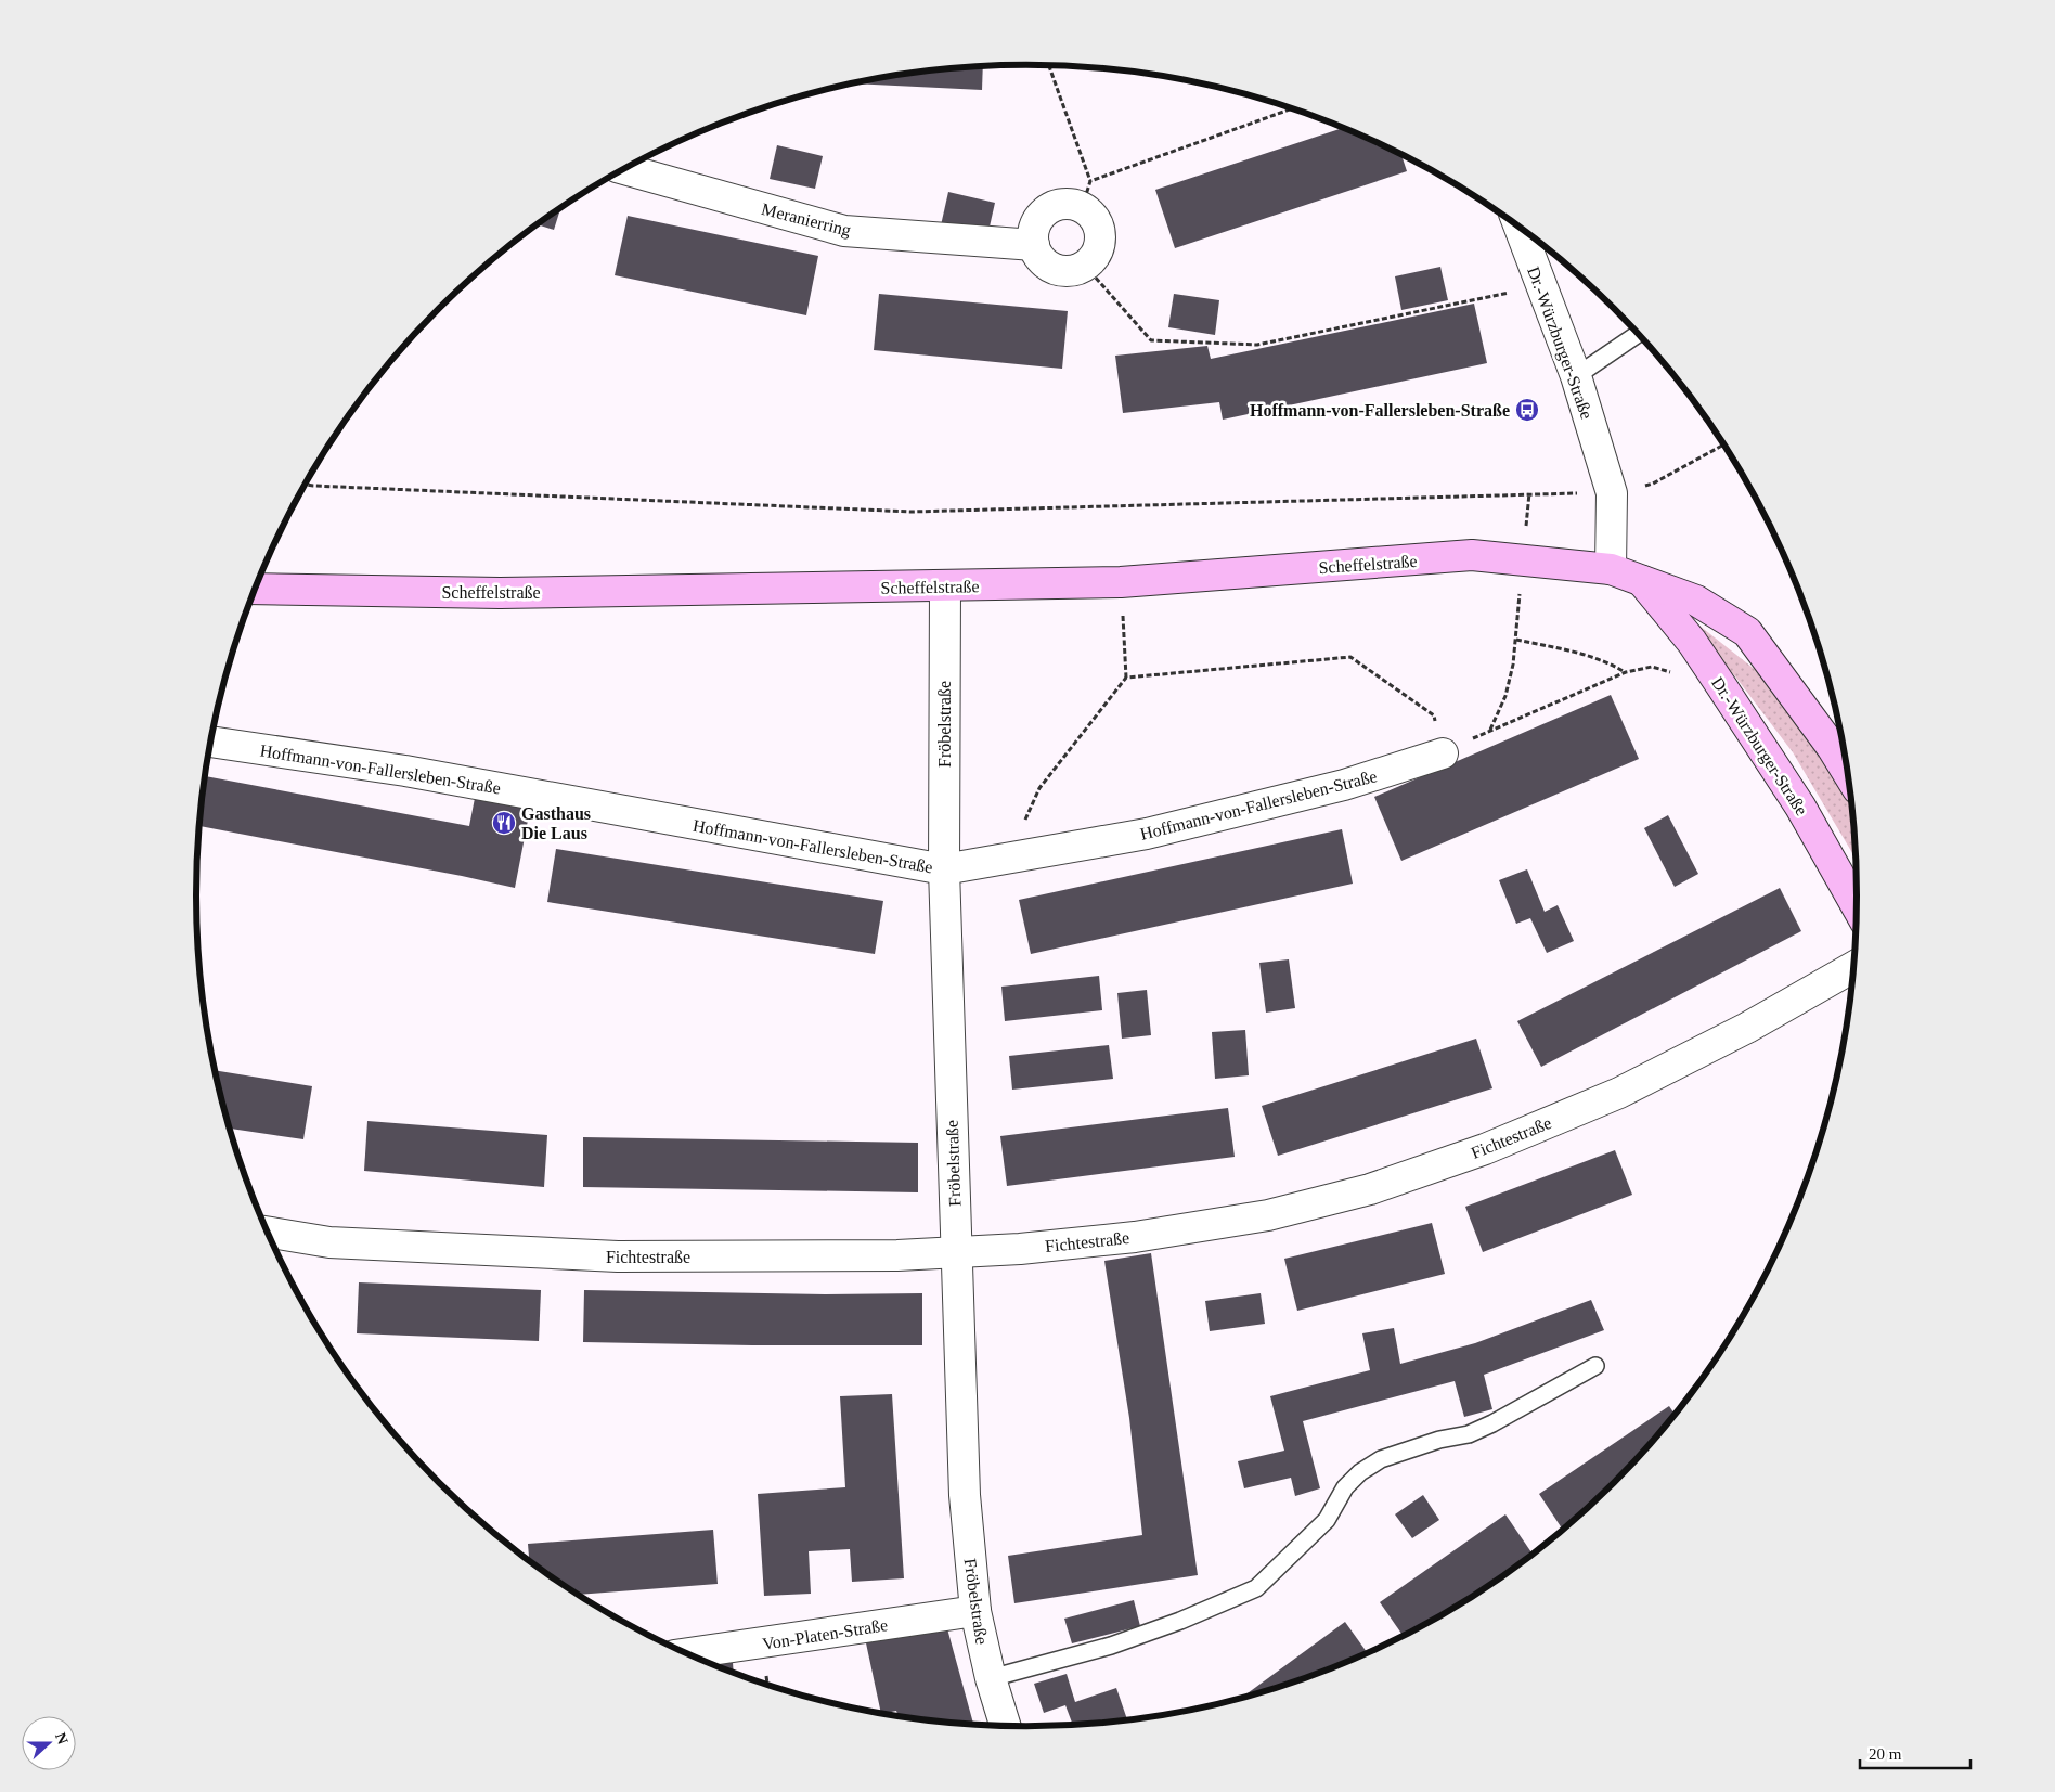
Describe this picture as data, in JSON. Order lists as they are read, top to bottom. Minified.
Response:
{"streets":{"main road":["Dr.-Würzburger-Straße","Scheffelstraße"],"street":["Meranierring","Fröbelstraße","Hoffmann-von-Fallersleben-Straße","Fichtestraße","Von-Platen-Straße"]},"crossings":[["Dr.-Würzburger-Straße","Scheffelstraße"],["Scheffelstraße","Fröbelstraße"],["Fröbelstraße","Hoffmann-von-Fallersleben-Straße"],["Fröbelstraße","Fichtestraße"],["Fröbelstraße","Von-Platen-Straße"]],"places":{"bus stop":["Hoffmann-von-Fallersleben-Straße"],"restaurant":["Gasthaus Die Laus"]},"scale_bar":"20 m","north":"right"}
